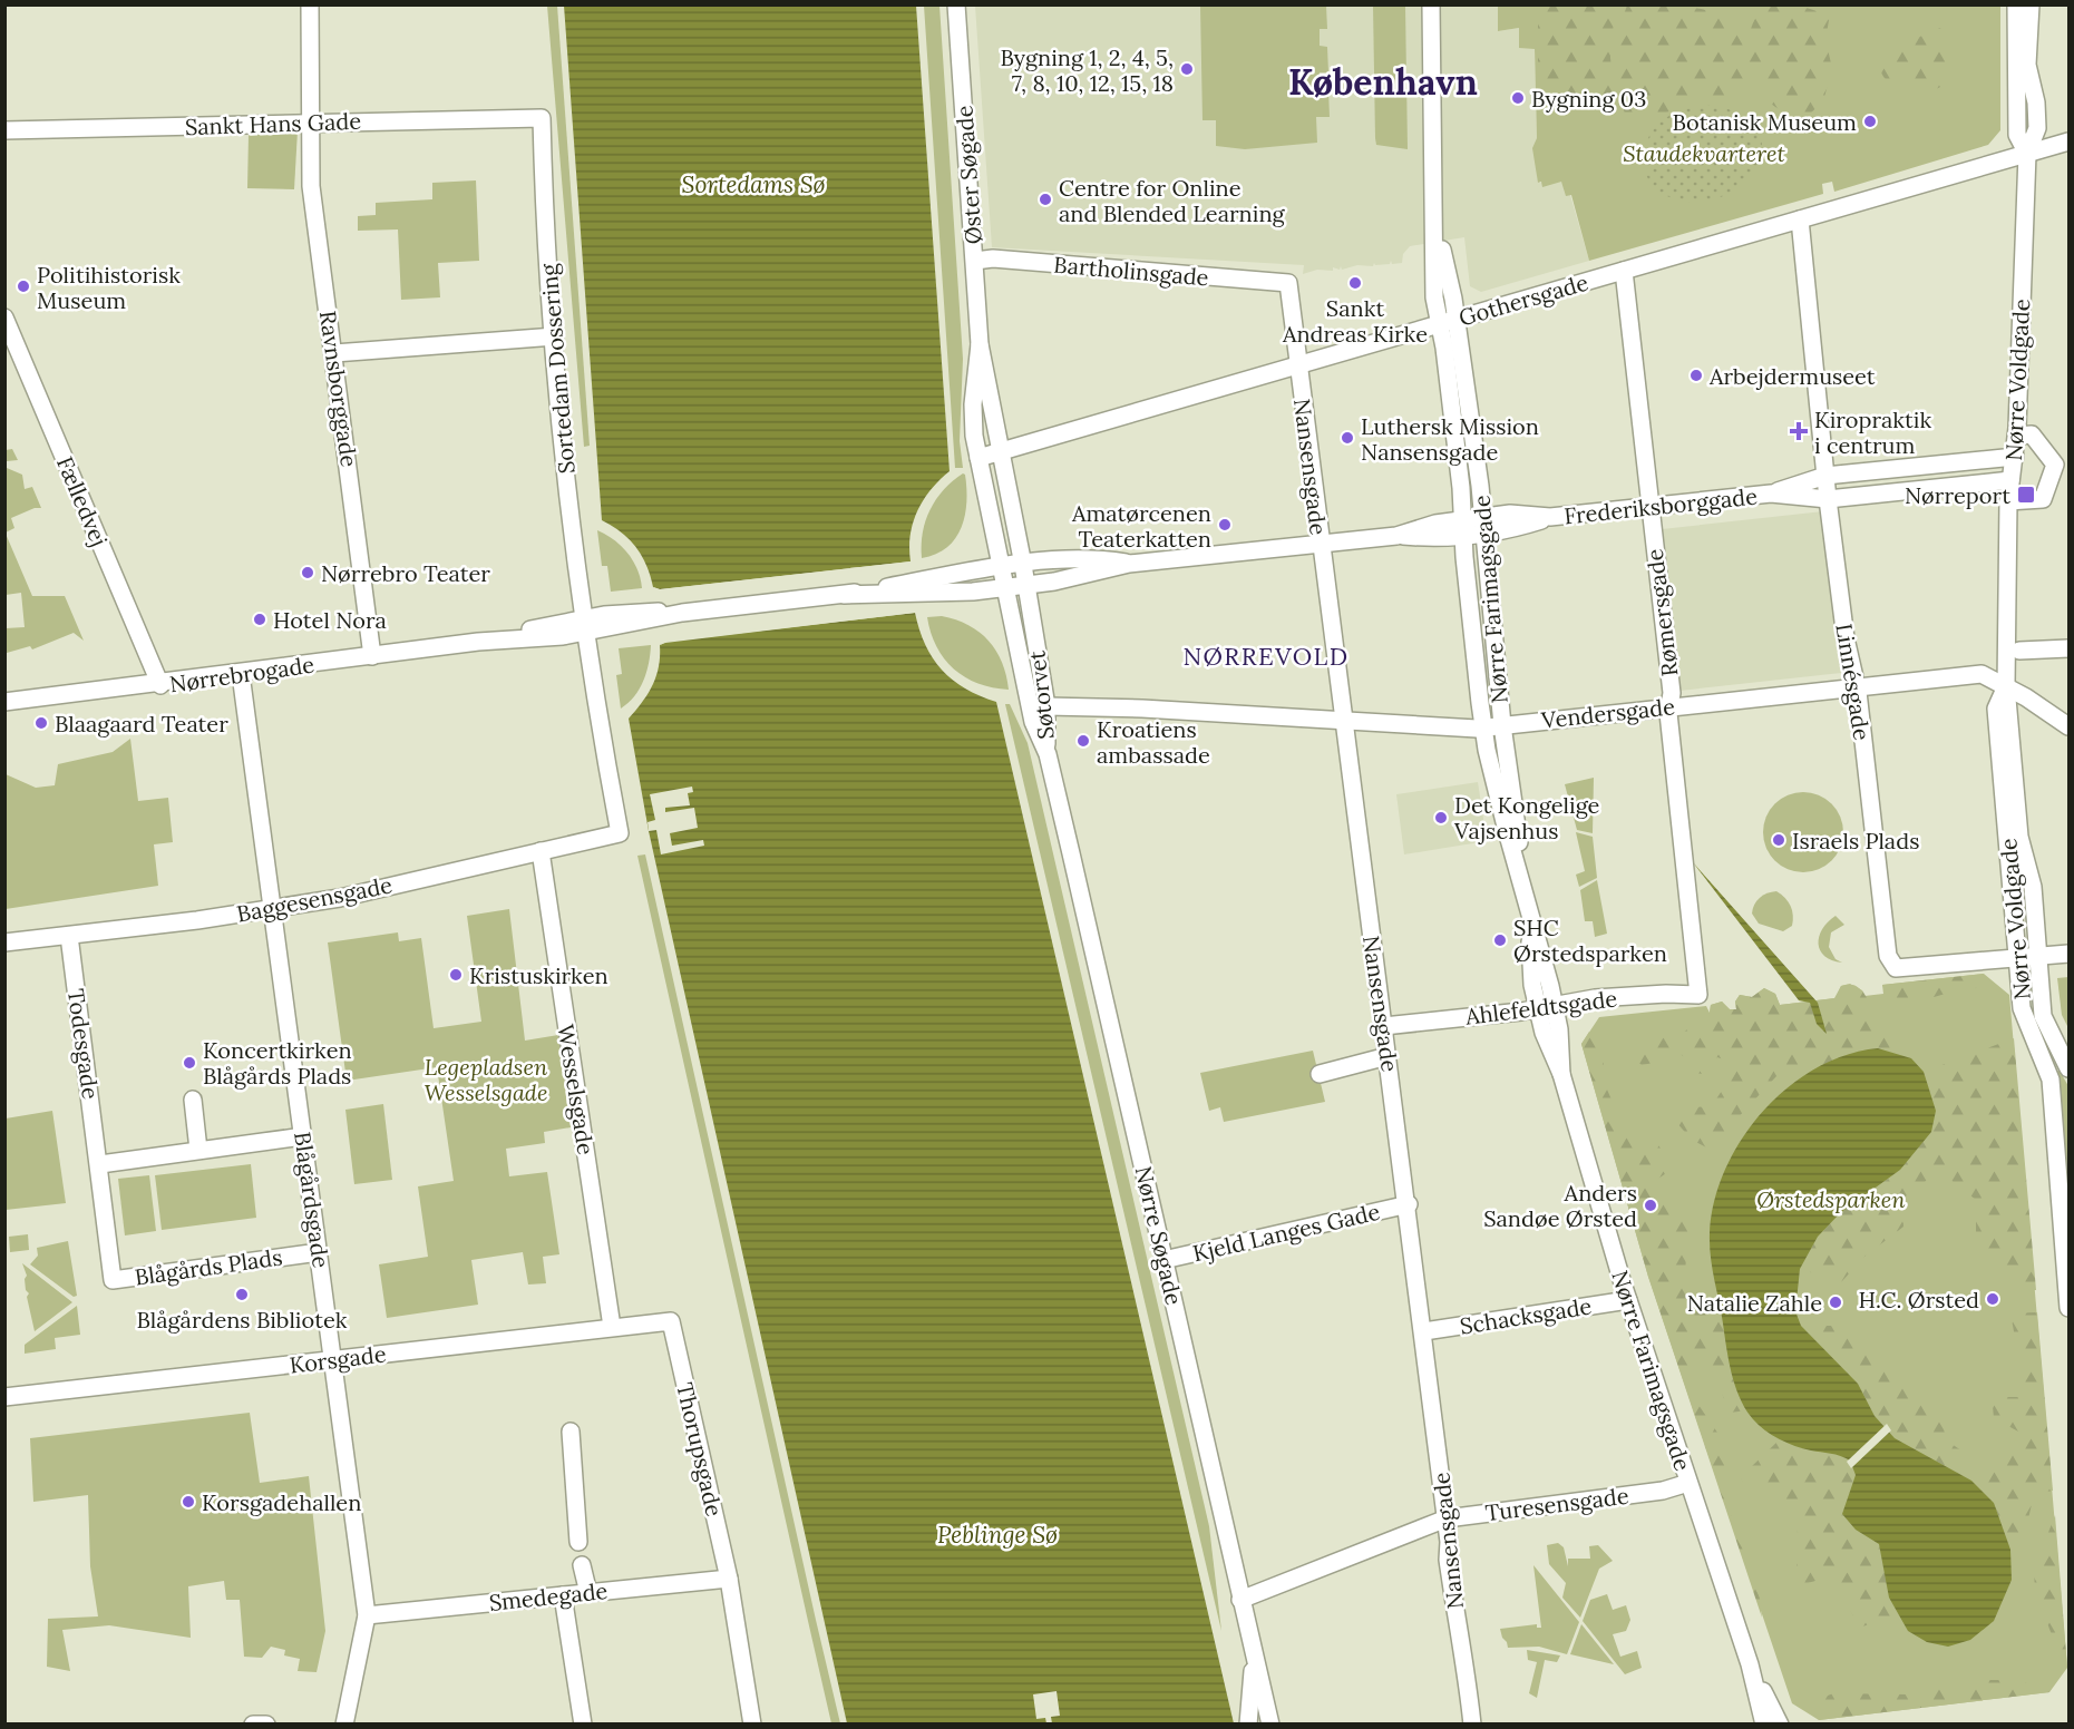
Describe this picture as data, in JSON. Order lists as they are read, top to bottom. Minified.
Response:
{"streets":{"street":["Sankt Hans Gade","Øster Søgade","Bartholinsgade","Gothersgade","Sortedam Dossering","Nørre Voldgade","Ravnsborggade","Nansensgade","Fælledvej","Frederiksborggade","Nørre Farimagsgade","Rømersgade","Nørrebrogade","Linnésgade","Søtorvet","Vendersgade","Baggesensgade","Ahlefeldtsgade","Todesgade","Wesselsgade","Blågårdsgade","Kjeld Langes Gade","Nørre Søgade","Blågårds Plads","Schacksgade","Korsgade","Thorupsgade","Turesensgade","Smedegade"]},"crossings":[["Sankt Hans Gade","Sortedam Dossering"],["Sankt Hans Gade","Ravnsborggade"],["Øster Søgade","Bartholinsgade"],["Øster Søgade","Søtorvet"],["Bartholinsgade","Nansensgade"],["Gothersgade","Nørre Voldgade"],["Gothersgade","Nansensgade"],["Gothersgade","Nørre Farimagsgade"],["Gothersgade","Rømersgade"],["Gothersgade","Linnésgade"],["Gothersgade","Søtorvet"],["Sortedam Dossering","Nørrebrogade"],["Sortedam Dossering","Baggesensgade"],["Nørre Voldgade","Frederiksborggade"],["Nørre Voldgade","Linnésgade"],["Nørre Voldgade","Vendersgade"],["Ravnsborggade","Nørrebrogade"],["Nansensgade","Frederiksborggade"],["Nansensgade","Vendersgade"],["Nansensgade","Ahlefeldtsgade"],["Nansensgade","Kjeld Langes Gade"],["Nansensgade","Schacksgade"],["Nansensgade","Turesensgade"],["Fælledvej","Nørrebrogade"],["Frederiksborggade","Nørre Farimagsgade"],["Frederiksborggade","Rømersgade"],["Frederiksborggade","Nørrebrogade"],["Frederiksborggade","Linnésgade"],["Frederiksborggade","Søtorvet"],["Nørre Farimagsgade","Vendersgade"],["Nørre Farimagsgade","Ahlefeldtsgade"],["Nørre Farimagsgade","Schacksgade"],["Nørre Farimagsgade","Turesensgade"],["Rømersgade","Vendersgade"],["Rømersgade","Ahlefeldtsgade"],["Nørrebrogade","Blågårdsgade"],["Linnésgade","Vendersgade"],["Søtorvet","Vendersgade"],["Søtorvet","Nørre Søgade"],["Baggesensgade","Todesgade"],["Baggesensgade","Wesselsgade"],["Baggesensgade","Blågårdsgade"],["Todesgade","Blågårds Plads"],["Wesselsgade","Korsgade"],["Blågårdsgade","Blågårds Plads"],["Blågårdsgade","Korsgade"],["Blågårdsgade","Smedegade"],["Kjeld Langes Gade","Nørre Søgade"],["Nørre Søgade","Turesensgade"],["Korsgade","Thorupsgade"],["Thorupsgade","Smedegade"]],"districts":["København","NØRREVOLD"],"water":["Sortedams Sø","Peblinge Sø"],"parks":["Staudekvarteret","Legepladsen Wesselsgade","Ørstedsparken"],"places":{"other":["Bygning 1, 2, 4, 5, 7, 8, 10, 12, 15, 18","Bygning 03","Botanisk Museum","Centre for Online and Blended Learning","Sankt Andreas Kirke","Politihistorisk Museum","Arbejdermuseet","Luthersk Mission Nansensgade","Amatørcenen Teaterkatten","Nørrebro Teater","Hotel Nora","Blaagaard Teater","Kroatiens ambassade","Det Kongelige Vajsenhus","Israels Plads","SHC Ørstedsparken","Kristuskirken","Koncertkirken Blågårds Plads","Anders Sandøe Ørsted","Blågårdens Bibliotek","H.C. Ørsted","Natalie Zahle","Korsgadehallen"],"health":["Kiropraktik i centrum"],"transit":["Nørreport"]}}
